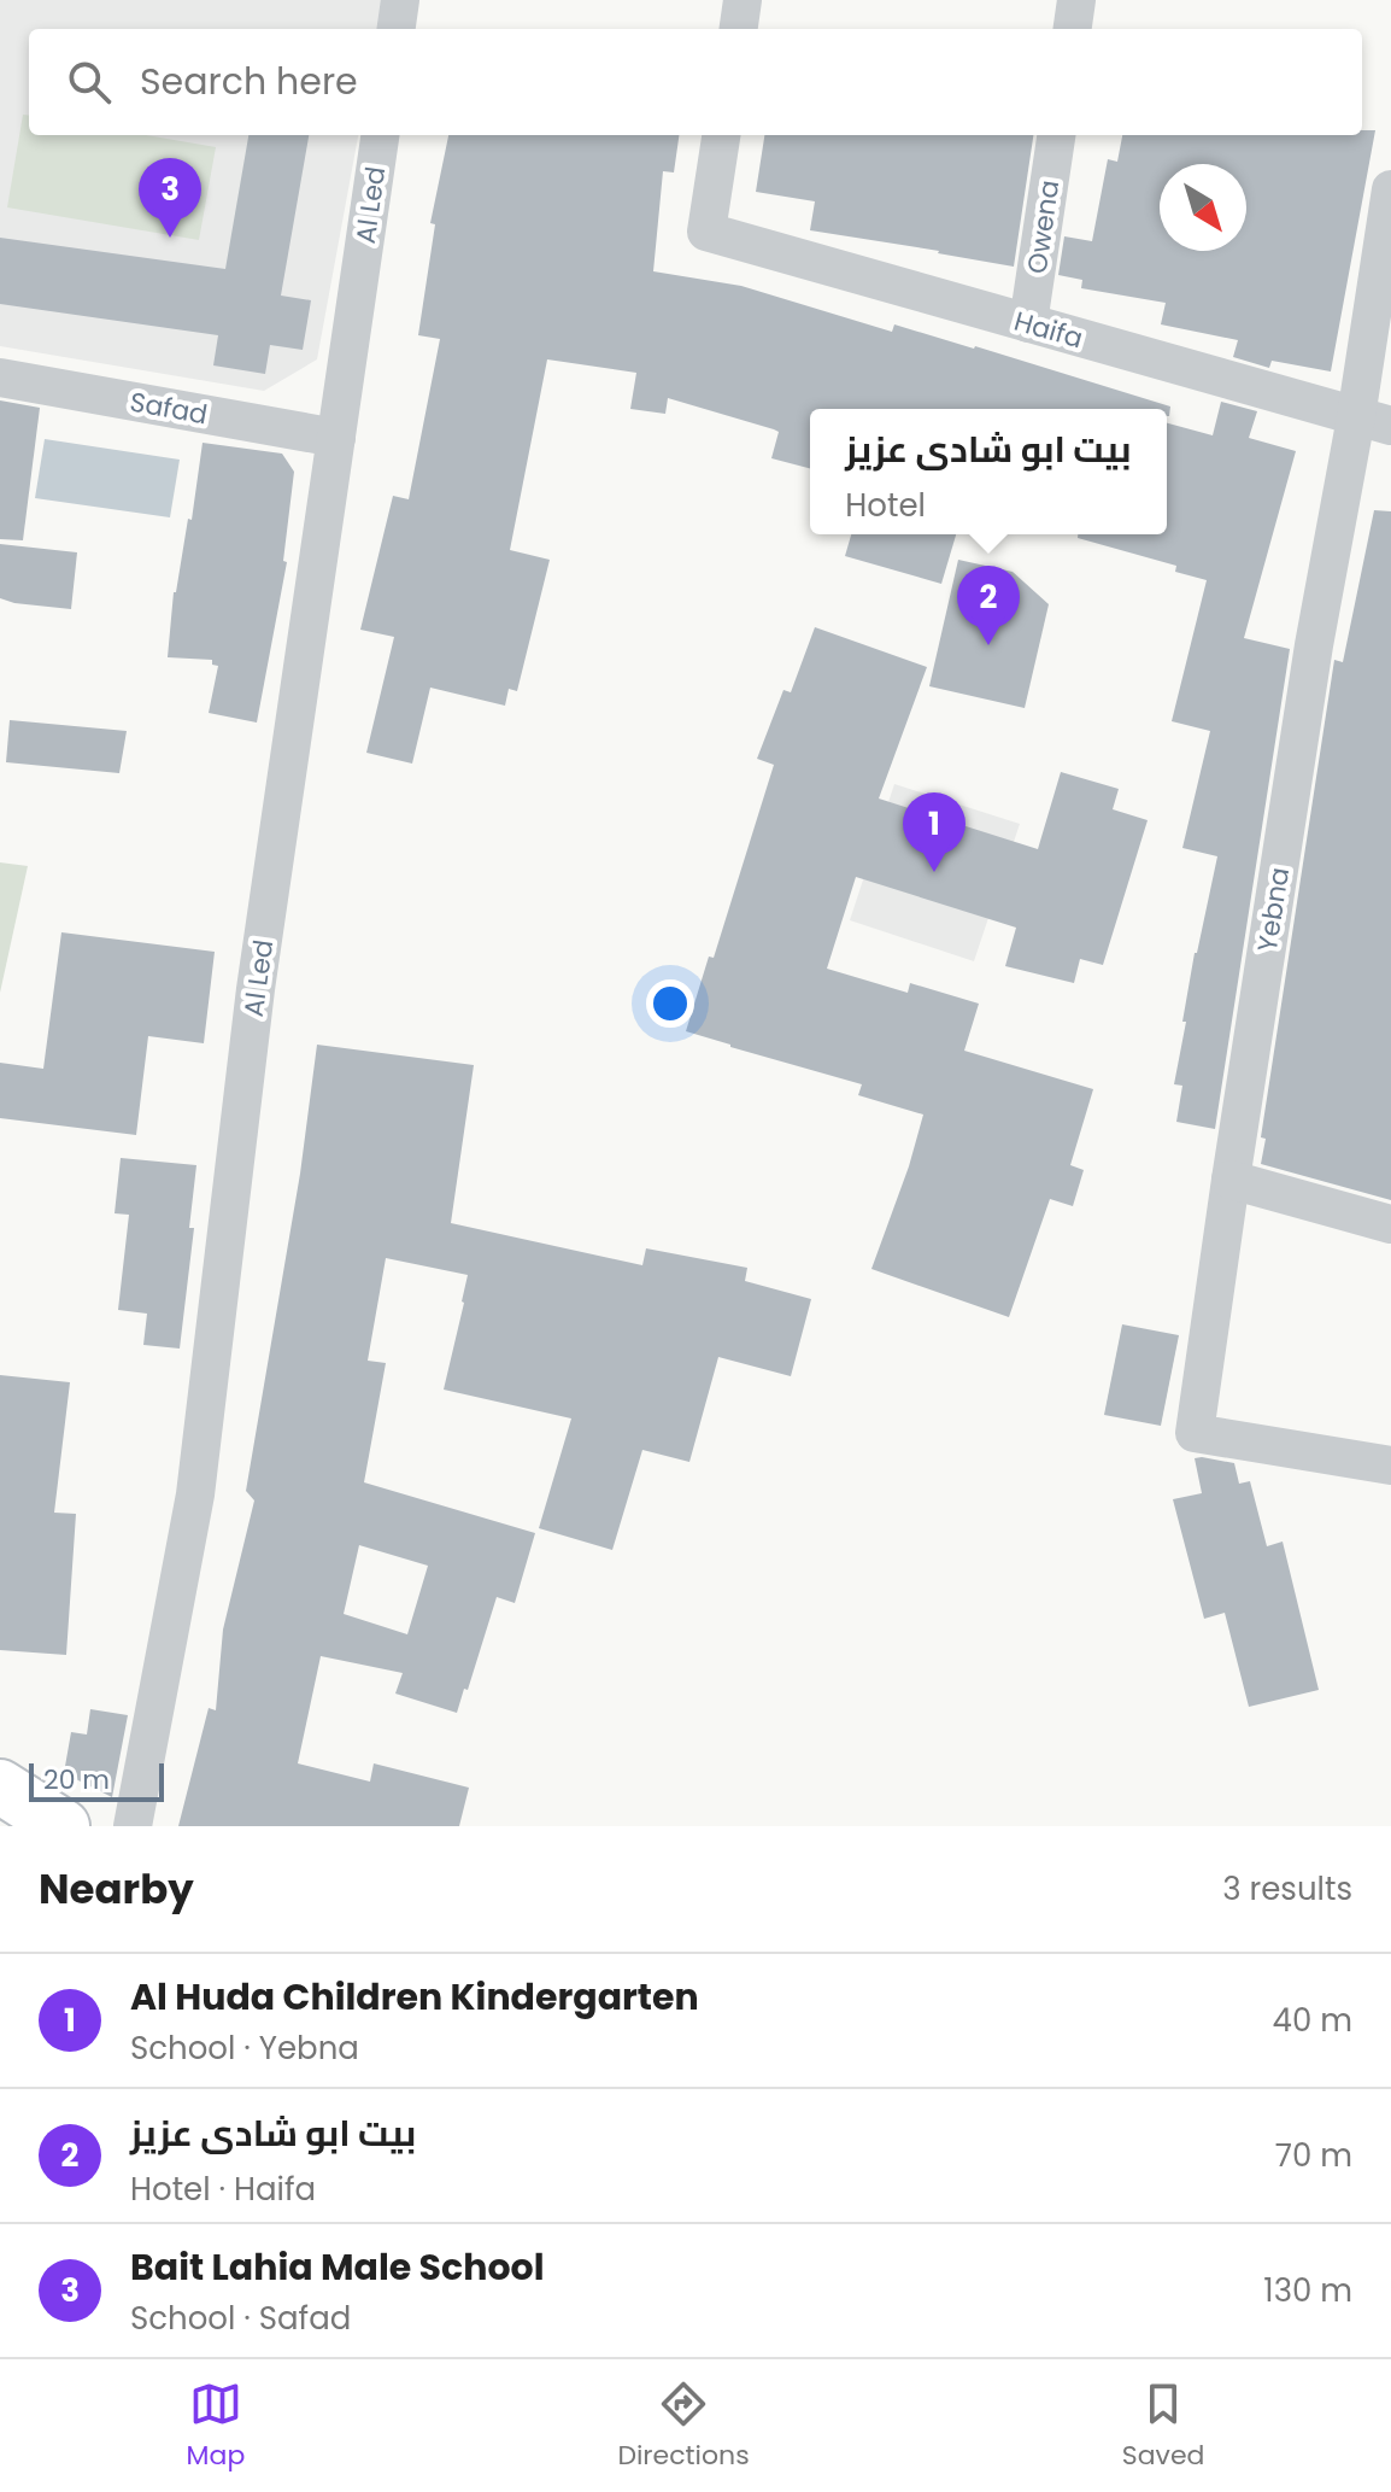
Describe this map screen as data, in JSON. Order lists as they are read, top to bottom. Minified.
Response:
{"streets":{"street":["Al Led","Owena","Haifa","Safad","Yebna"]},"crossings":[["Al Led","Safad"],["Owena","Haifa"],["Haifa","Yebna"]],"scale_bar":"20 m","north":"bottom right","page":{"search":"Search here","pins":["3","2","1"],"popup":["بيت ابو شادى عزيز","Hotel"],"scale":"20 m","heading":["Nearby","3 results"],"list":[{"mark":"1","name":"Al Huda Children Kindergarten","note":"School · Yebna","value":"40 m"},{"mark":"2","name":"بيت ابو شادى عزيز","note":"Hotel · Haifa","value":"70 m"},{"mark":"3","name":"Bait Lahia Male School","note":"School · Safad","value":"130 m"}],"nav":["Map","Directions","Saved"]}}
